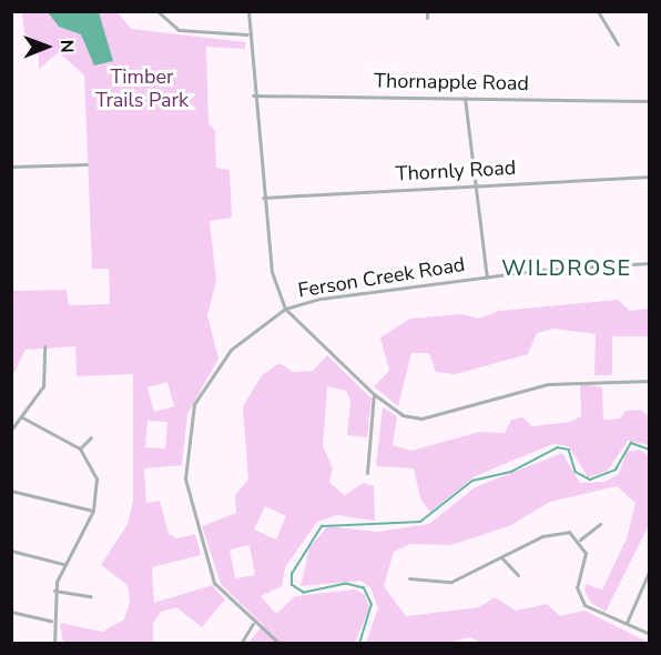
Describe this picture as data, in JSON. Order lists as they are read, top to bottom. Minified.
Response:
{"streets":{"street":["Thornapple Road","Thornly Road","Ferson Creek Road"]},"districts":["WILDROSE"],"parks":["Timber Trails Park"],"north":"right"}
